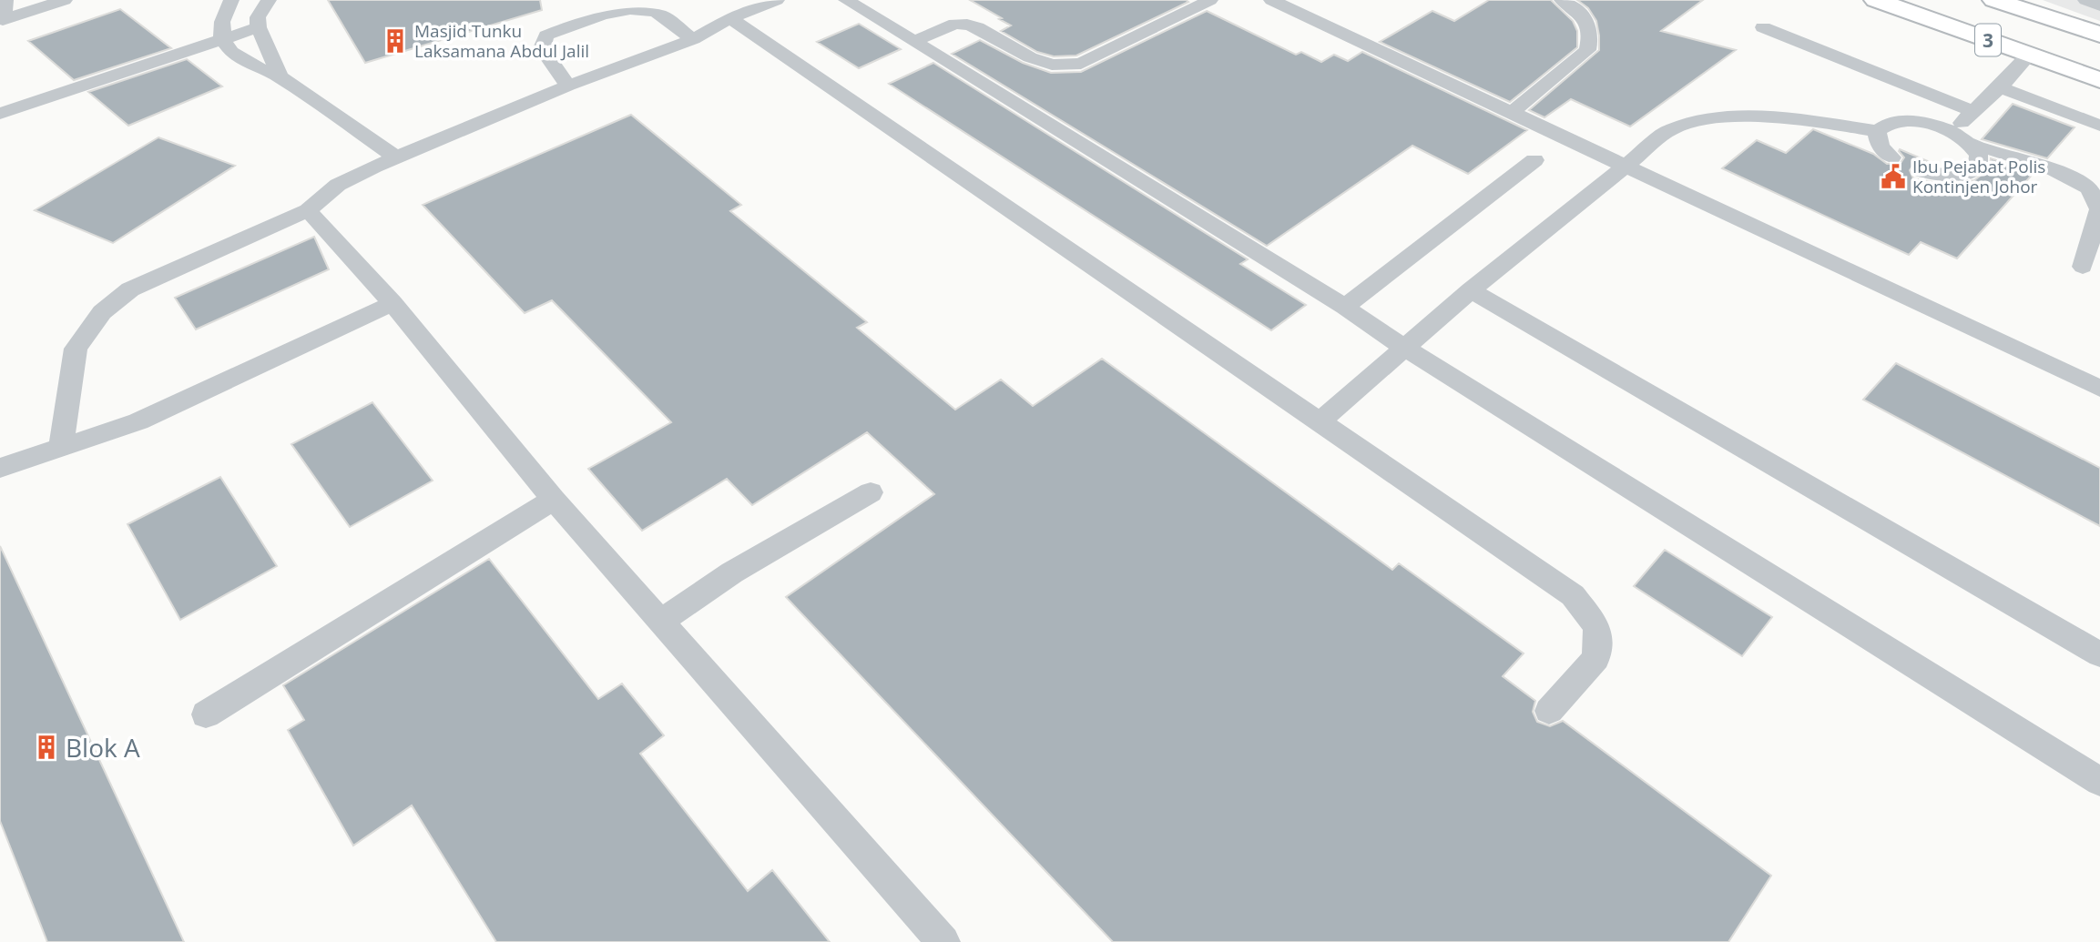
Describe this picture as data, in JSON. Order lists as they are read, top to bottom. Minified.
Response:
{"streets":{"highway":["3"]},"places":{"building":["Masjid Tunku Laksamana Abdul Jalil","Blok A"],"public building":["Ibu Pejabat Polis Kontinjen Johor"]}}
